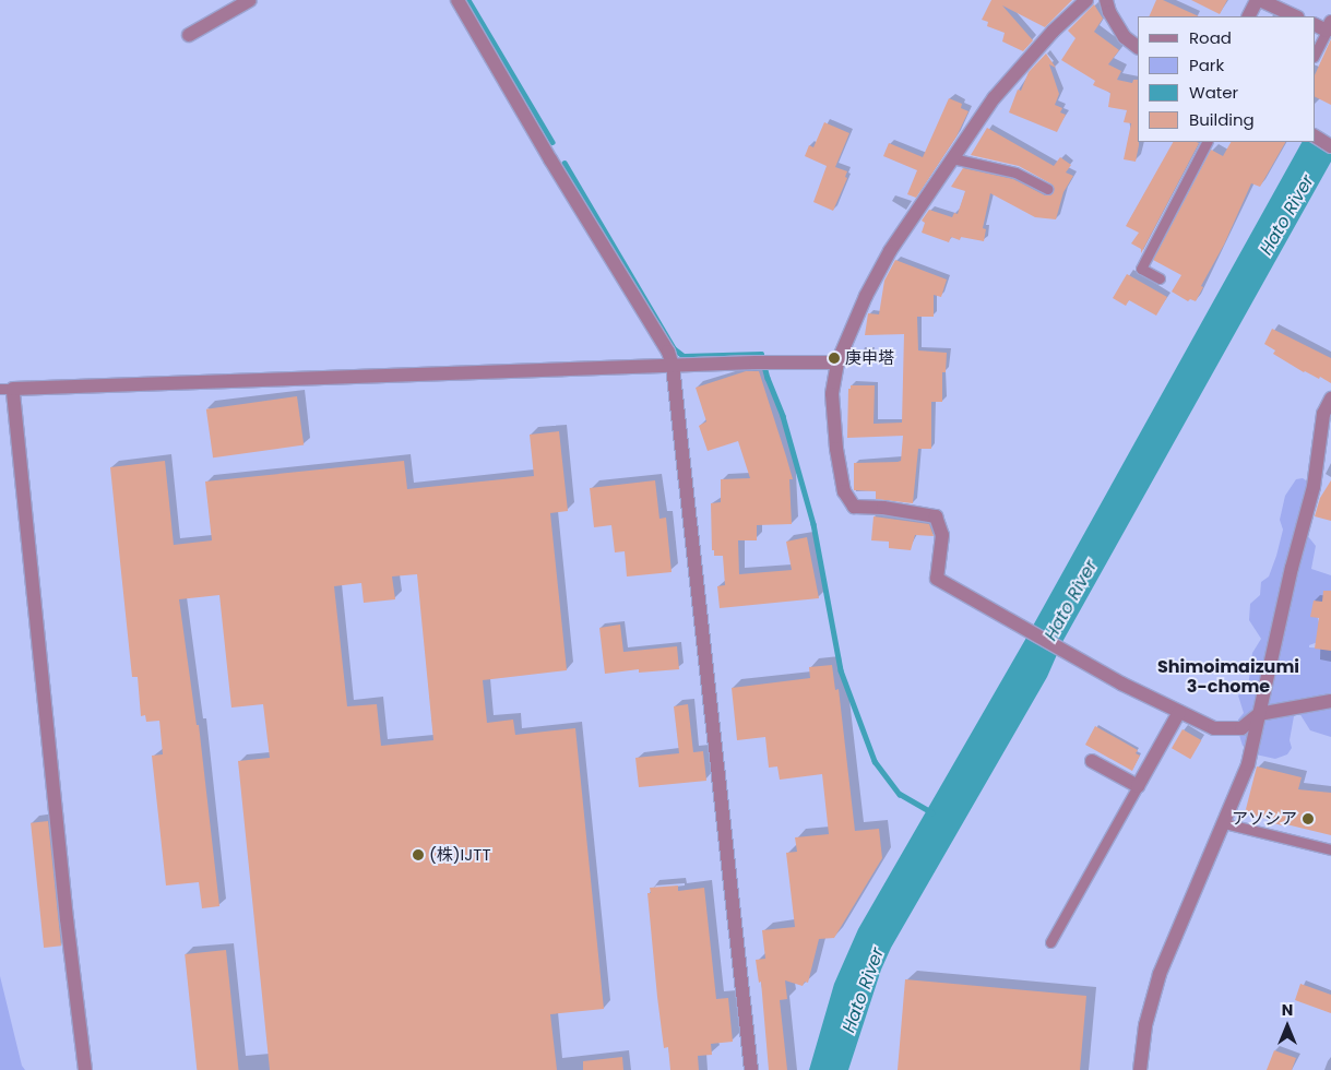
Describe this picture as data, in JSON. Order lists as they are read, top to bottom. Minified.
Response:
{"districts":["Shimoimaizumi 3-chome"],"water":["Hato River"],"places":["庚申塔","アソシア","(株)IJTT"],"legend":["Road","Park","Water","Building"],"north":"top"}
